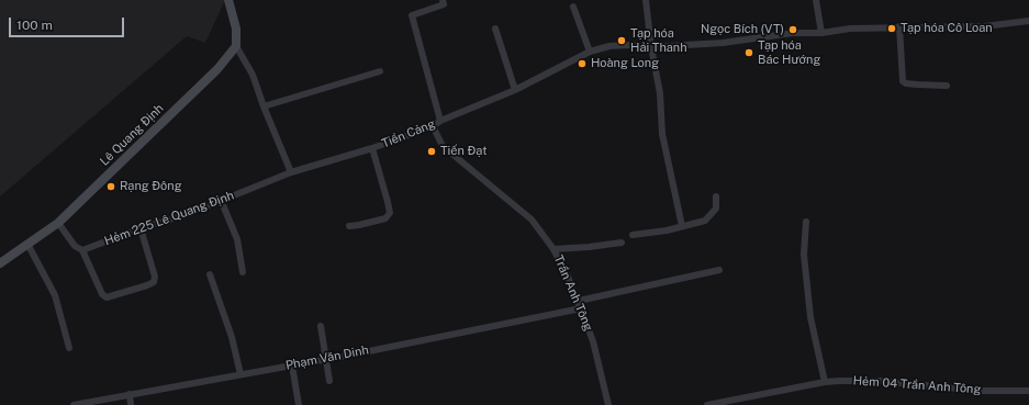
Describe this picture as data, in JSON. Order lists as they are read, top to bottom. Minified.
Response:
{"streets":{"main road":["Lê Quang Định"],"street":["Tiền Cảng","Hẻm 225 Lê Quang Định","Trần Anh Tông","Phạm Văn Dinh","Hẻm 04 Trần Anh Tông"]},"crossings":[["Tiền Cảng","Hẻm 225 Lê Quang Định"],["Tiền Cảng","Trần Anh Tông"],["Trần Anh Tông","Phạm Văn Dinh"]],"places":["Tạp hóa Cô Loan","Ngọc Bích (VT)","Tạp hóa Hải Thanh","Tạp hóa Bác Hướng","Hoàng Long","Tiến Đạt","Rạng Đông"],"scale_bar":"100 m"}
